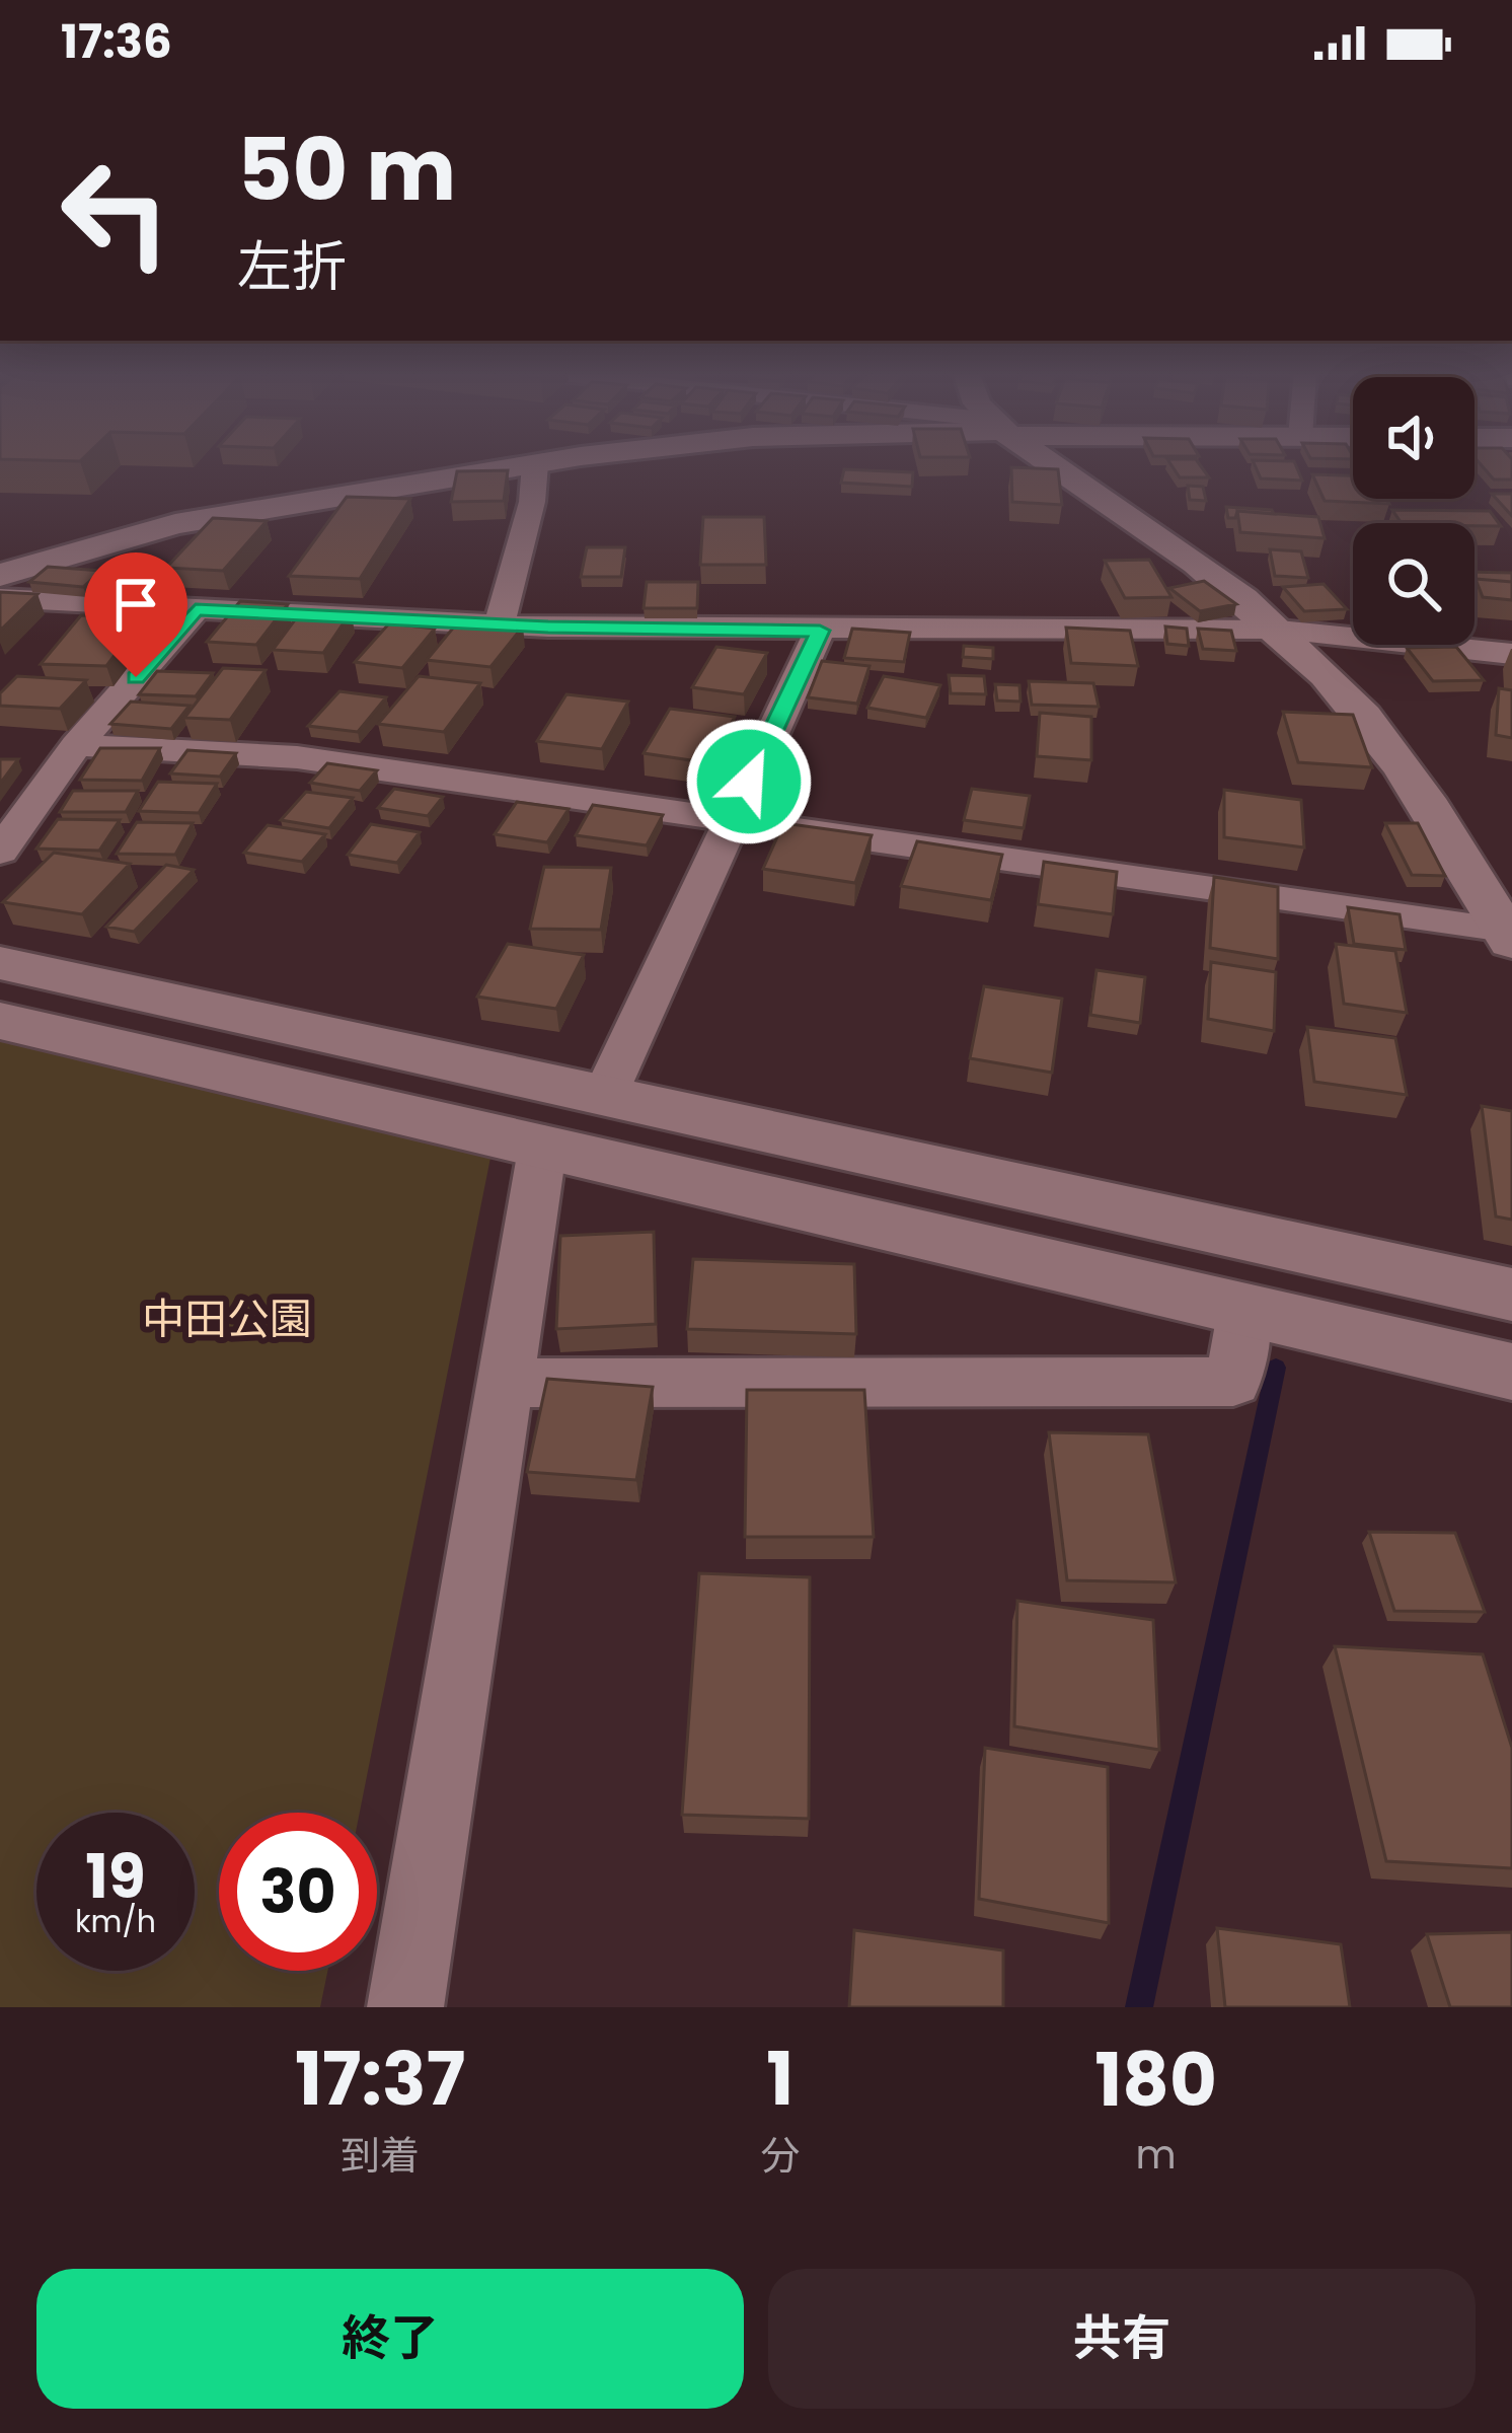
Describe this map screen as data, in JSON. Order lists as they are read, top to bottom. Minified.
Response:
{"parks":["中田公園"],"page":{"status":"17:36","turn":["50 m","左折"],"speed":"19 km/h","limit":"30","eta":["17:37","到着","1","分","180","m"],"buttons":["終了","共有"]}}
